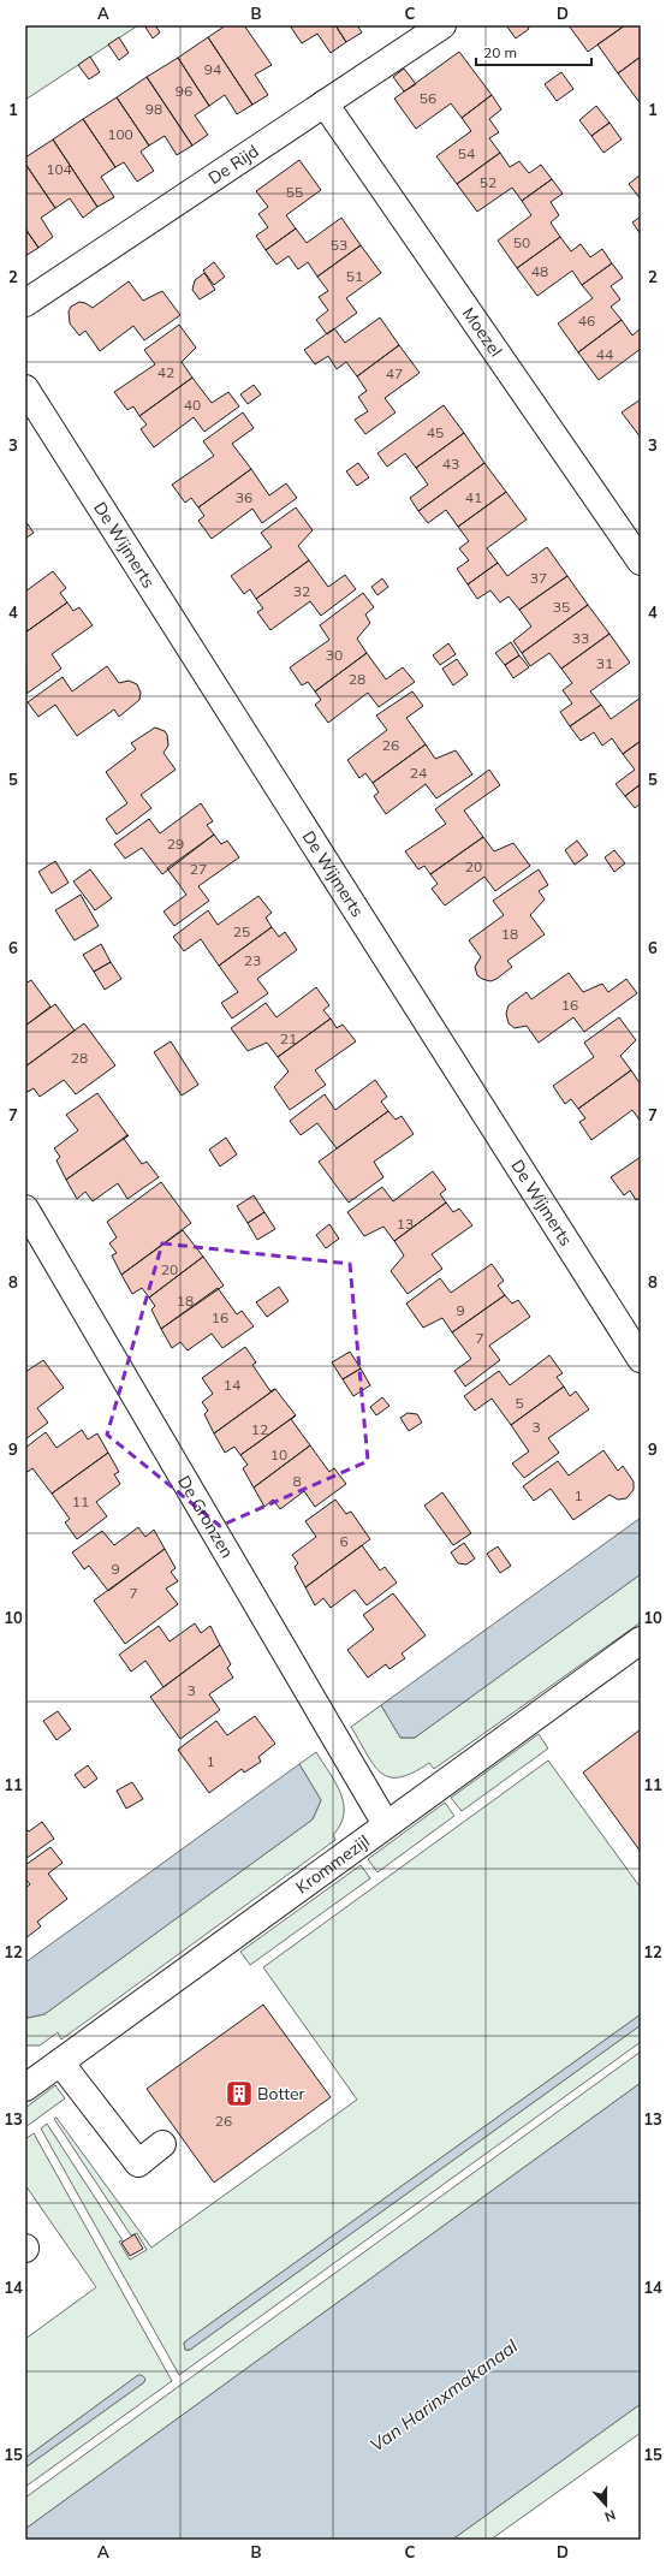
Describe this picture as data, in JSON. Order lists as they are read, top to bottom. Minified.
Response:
{"streets":{"street":["De Rijd","Moezel","De Wijmerts","De Gronzen","Krommezijl"]},"crossings":[["De Rijd","Moezel"],["De Gronzen","Krommezijl"]],"water":["Van Harinxmakanaal"],"places":{"building":["Botter"]},"house_numbers":["94","96","56","98","100","54","104","52","55","50","53","48","51","46","44","42","47","40","45","43","36","41","37","32","35","33","30","31","28","26","24","29","20","27","25","18","23","16","21","28","13","20","18","9","16","7","14","5","3","12","10","8","1","11","6","9","7","3","1","26"],"scale_bar":"20 m","north":"bottom","grid":{"columns":["A","B","C","D"],"rows":["1","2","3","4","5","6","7","8","9","10","11","12","13","14","15"]}}
